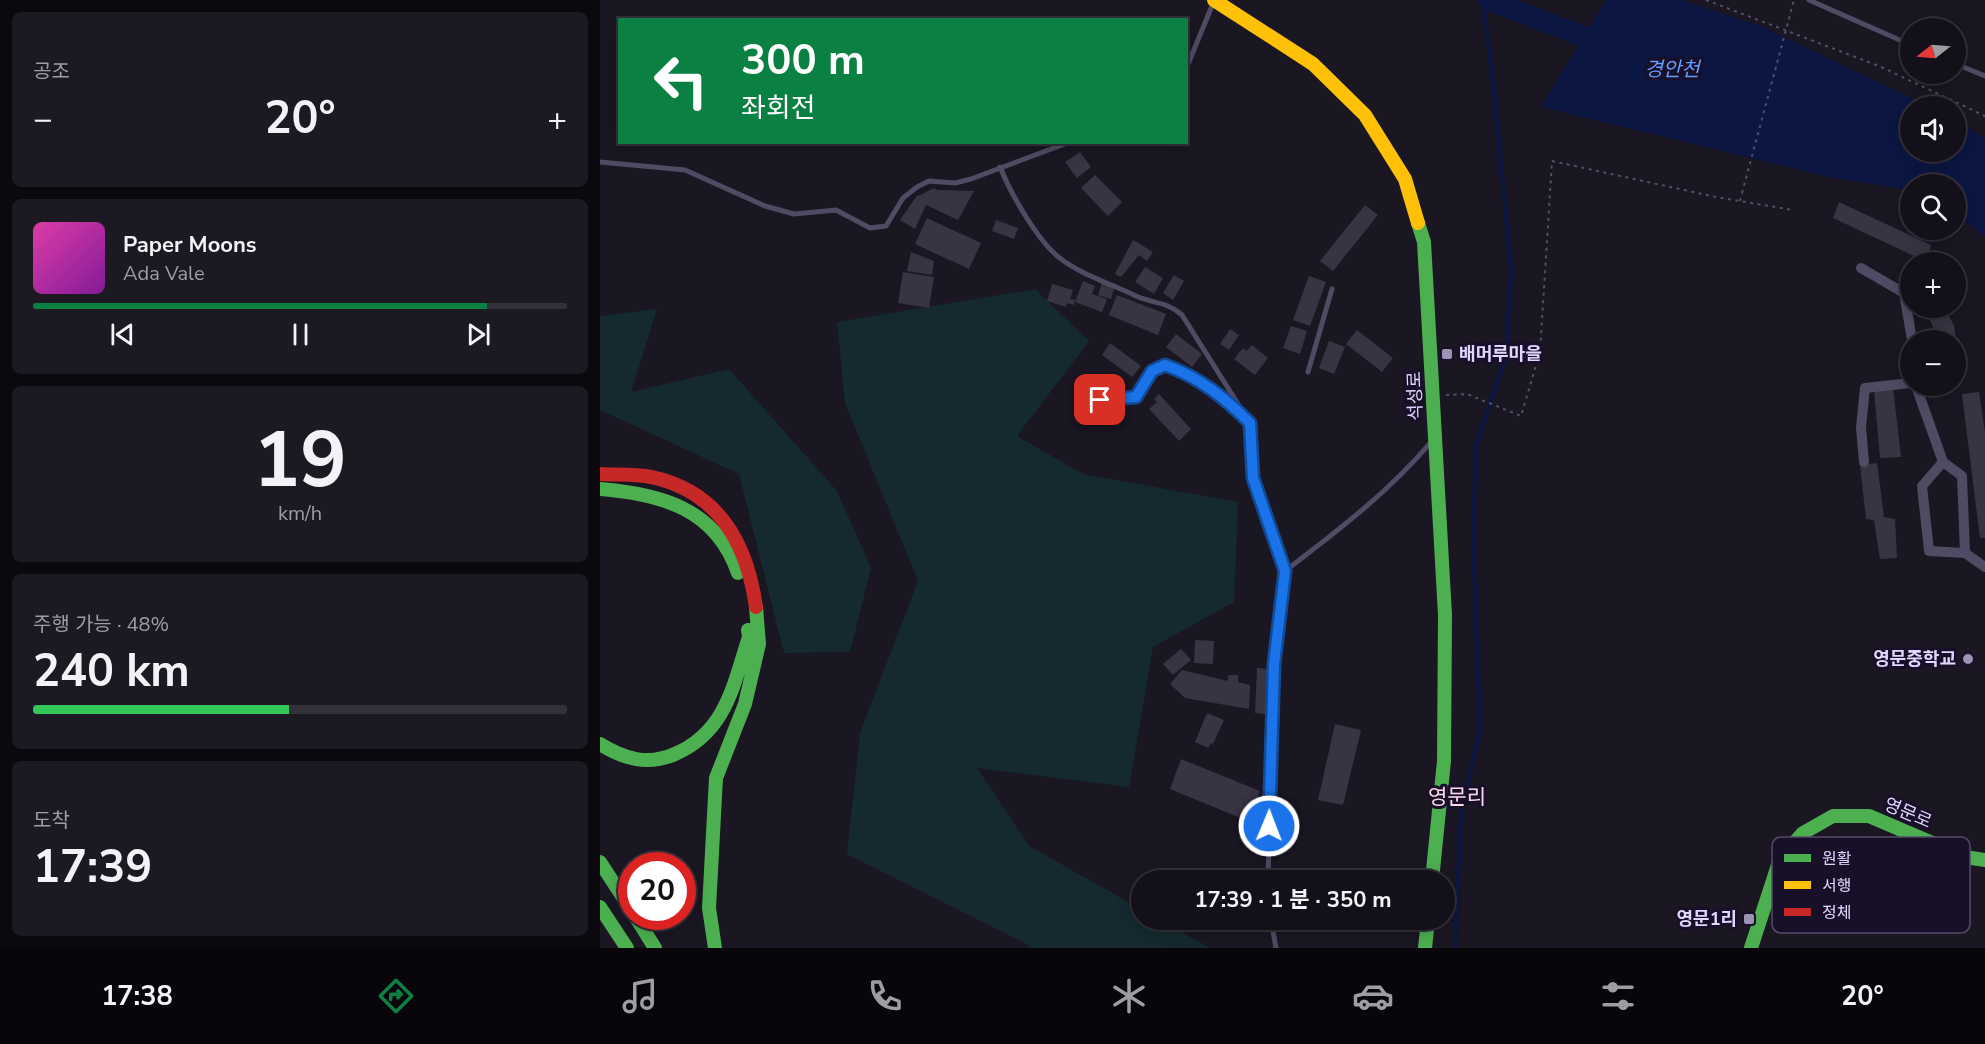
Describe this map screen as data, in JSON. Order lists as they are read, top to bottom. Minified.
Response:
{"streets":{"main road":["석성로","영문로"]},"districts":["영문리"],"water":["경안천"],"places":{"transit":["배머루마을","영문1리"],"other":["영문중학교"]},"legend":["원활","서행","정체"],"north":"left","page":{"tile":["공조",["19","km/h"],["주행 가능 · 48%","240 km"],["도착","17:39"]],"map_buttons":["+","−"],"turn":["300 m","좌회전"],"heat":["−","20°","+"],"song":["Paper Moons","Ada Vale"],"limit":"20","trip":"17:39 · 1 분 · 350 m","tabs":["17:38","20°"]}}
